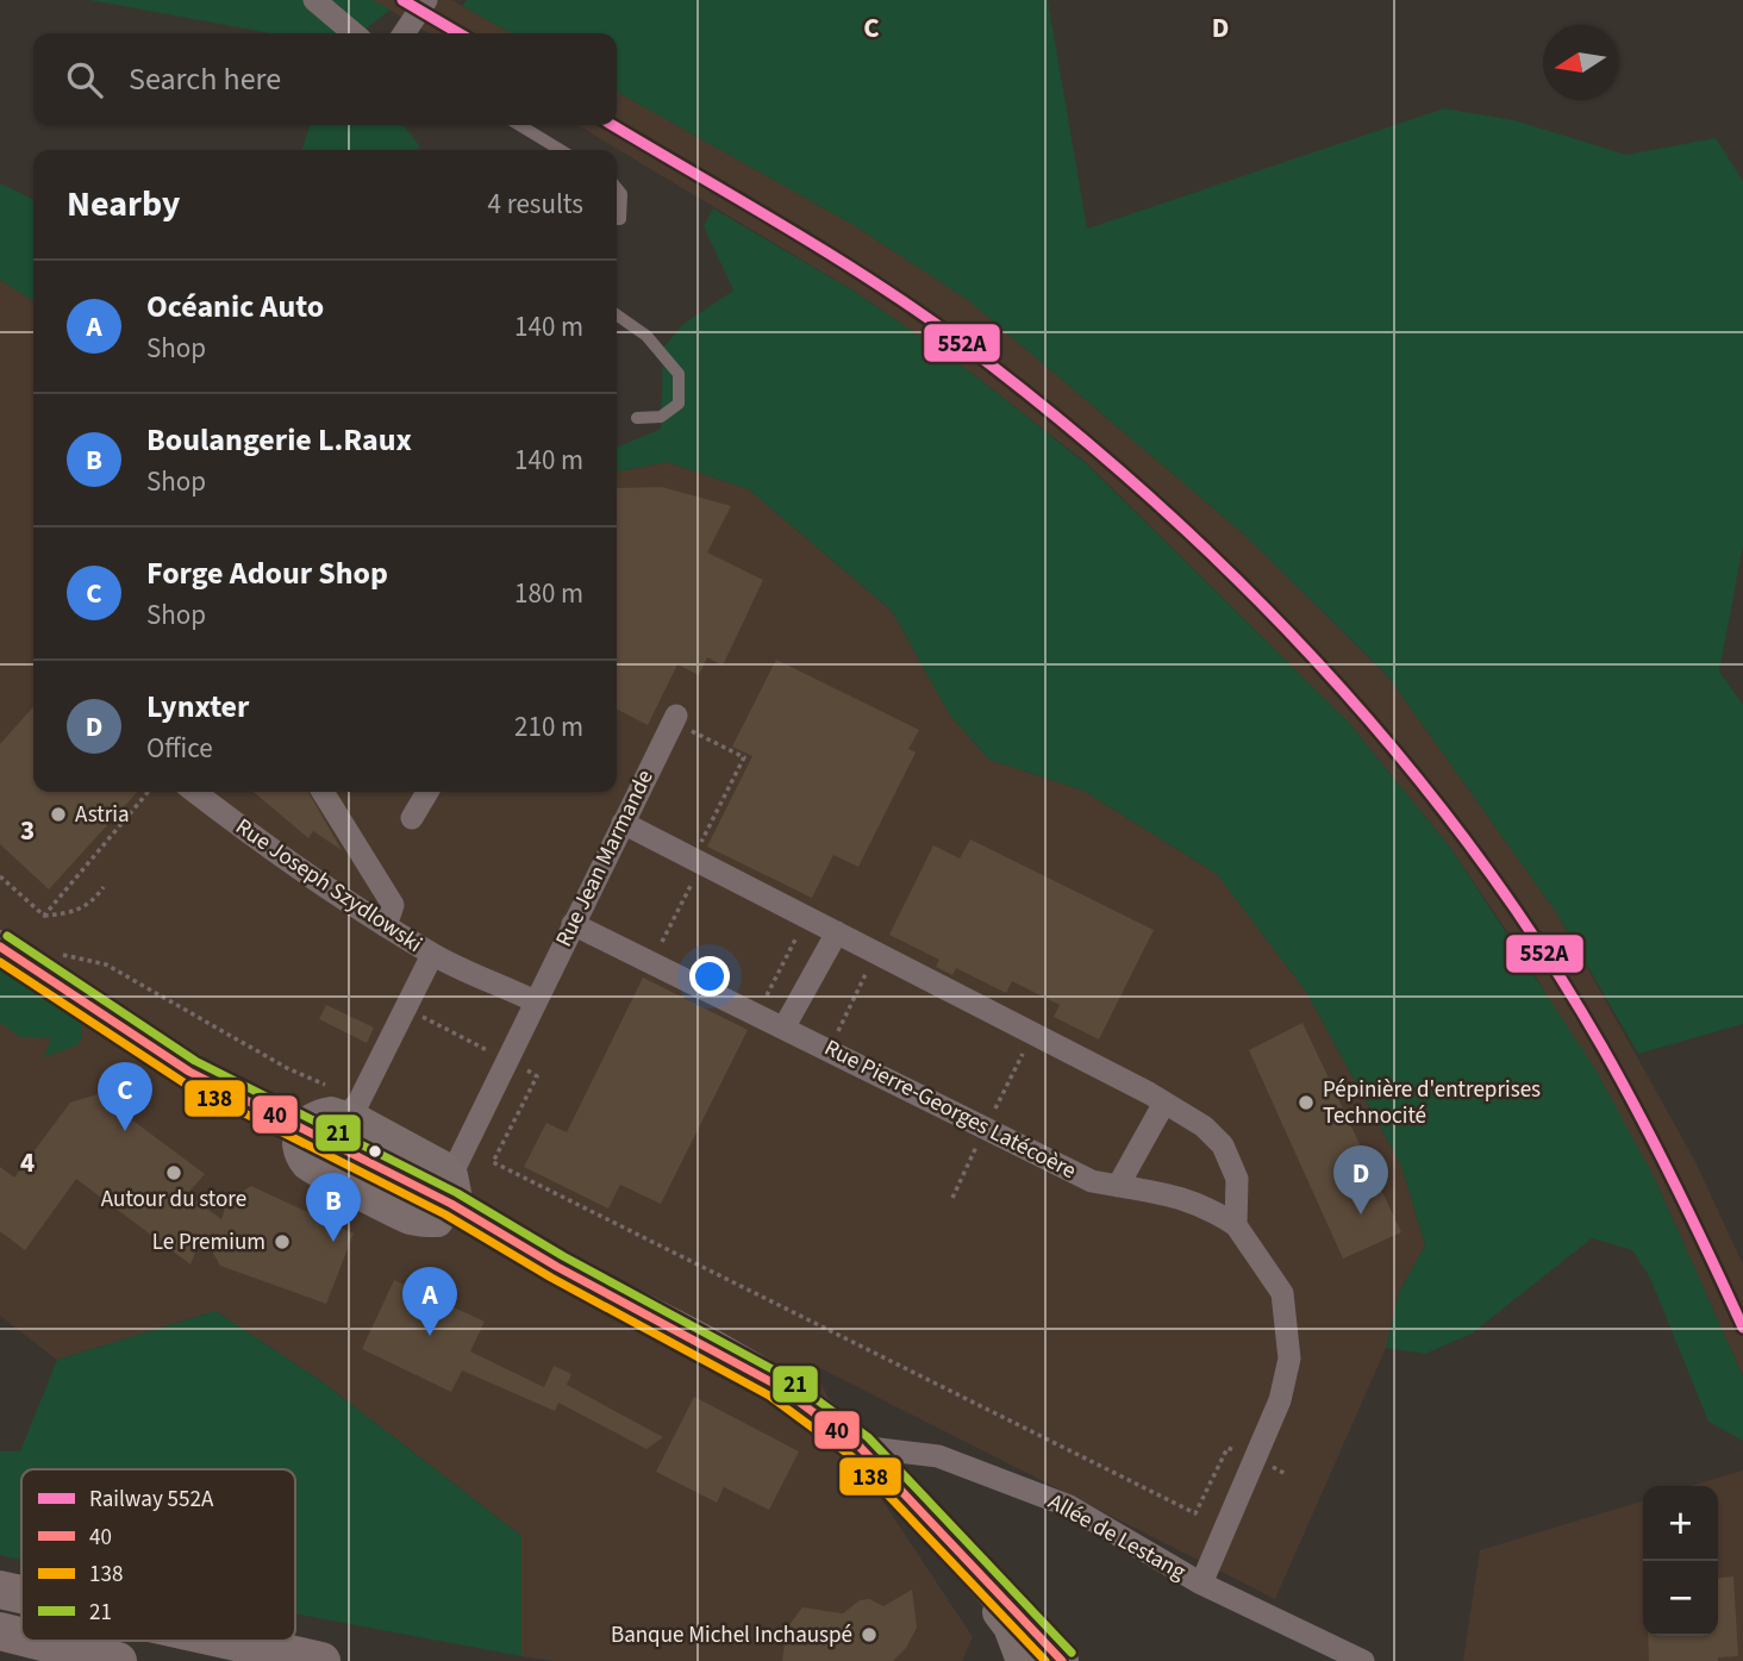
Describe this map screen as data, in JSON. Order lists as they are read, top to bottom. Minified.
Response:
{"streets":{"street":["Rue Jean Marmande","Rue Joseph Szydlowski","Rue Pierre-Georges Latécoère","Allée de Lestang"]},"crossings":[["Rue Jean Marmande","Rue Pierre-Georges Latécoère"],["Rue Pierre-Georges Latécoère","Allée de Lestang"]],"places":["Astria","Pépinière d'entreprises Technocité","Autour du store","Le Premium","Banque Michel Inchauspé"],"lines":["rail line 552A","transit line 21","transit line 40","transit line 138"],"legend":["Railway 552A","40","138","21"],"north":"left","page":{"search":"Search here","heading":["Nearby","4 results"],"list":[{"mark":"A","name":"Océanic Auto","note":"Shop","value":"140 m"},{"mark":"B","name":"Boulangerie L.Raux","note":"Shop","value":"140 m"},{"mark":"C","name":"Forge Adour Shop","note":"Shop","value":"180 m"},{"mark":"D","name":"Lynxter","note":"Office","value":"210 m"}],"pins":["C","D","B","A"],"map_buttons":["+","−"]},"grid":{"columns":["C","D"],"rows":["3","4"]}}
